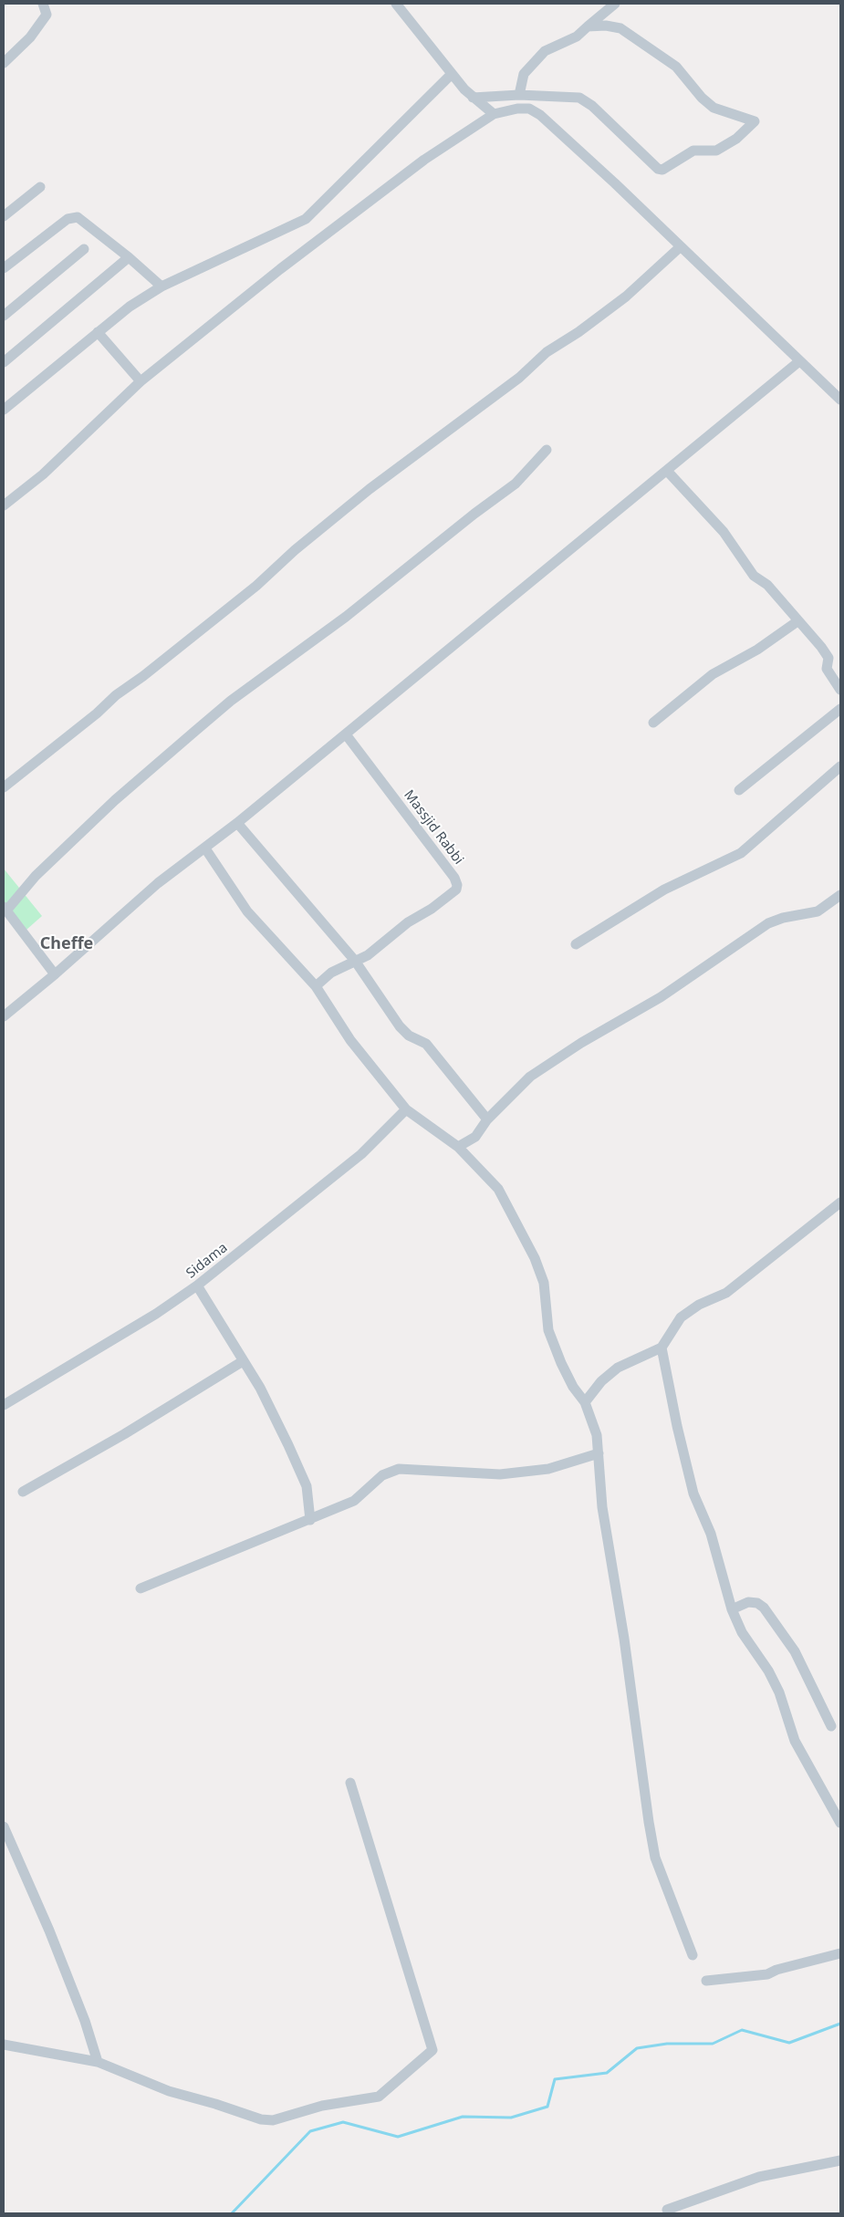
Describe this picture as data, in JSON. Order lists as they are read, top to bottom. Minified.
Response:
{"streets":{"street":["Massjid Rabbi","Sidama"]},"districts":["Cheffe"]}
